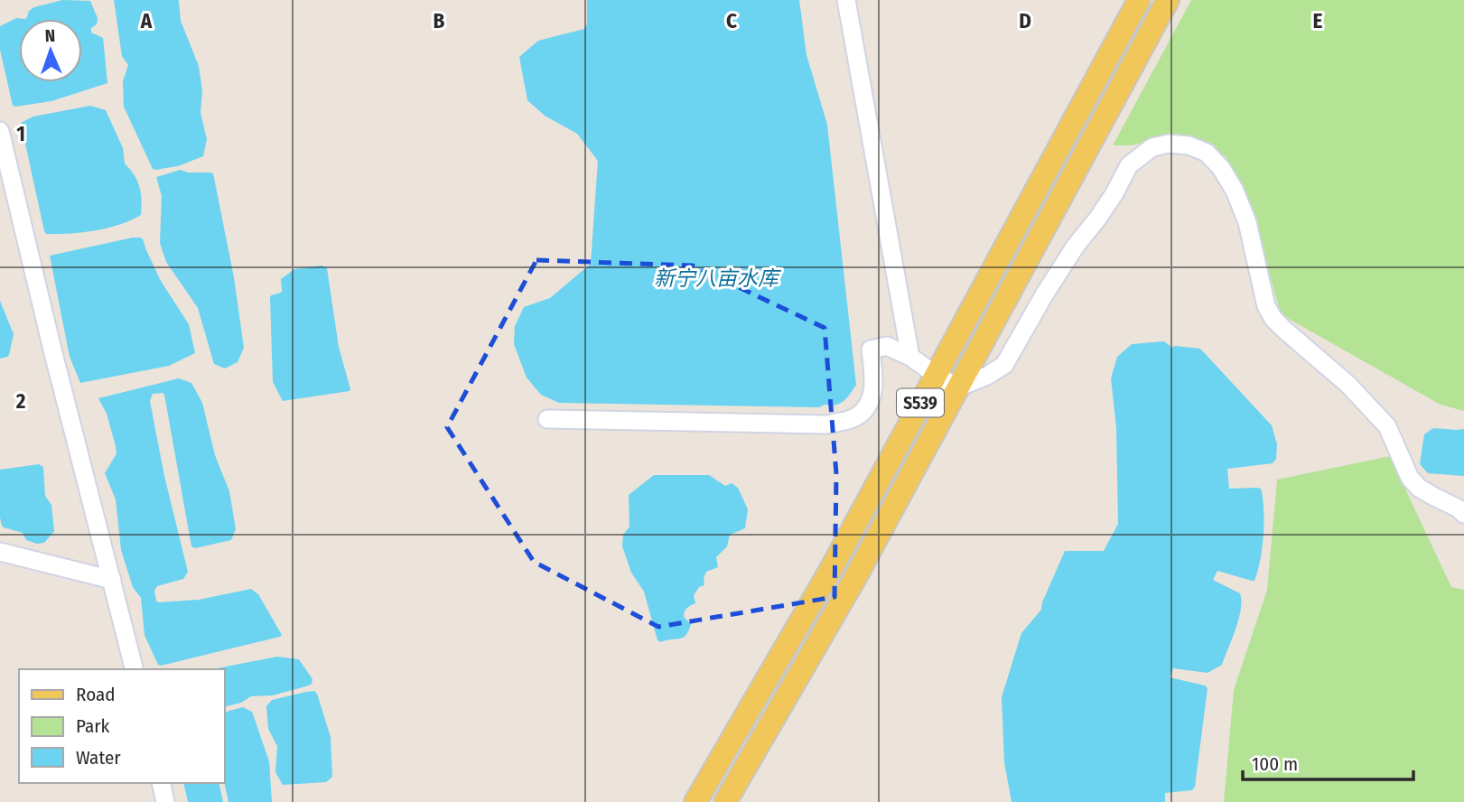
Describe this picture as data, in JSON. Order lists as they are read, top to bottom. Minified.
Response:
{"streets":{"main road":["S539"]},"water":["新宁八亩水库"],"legend":["Road","Park","Water"],"scale_bar":"100 m","north":"top","grid":{"columns":["A","B","C","D","E"],"rows":["1","2"]}}
